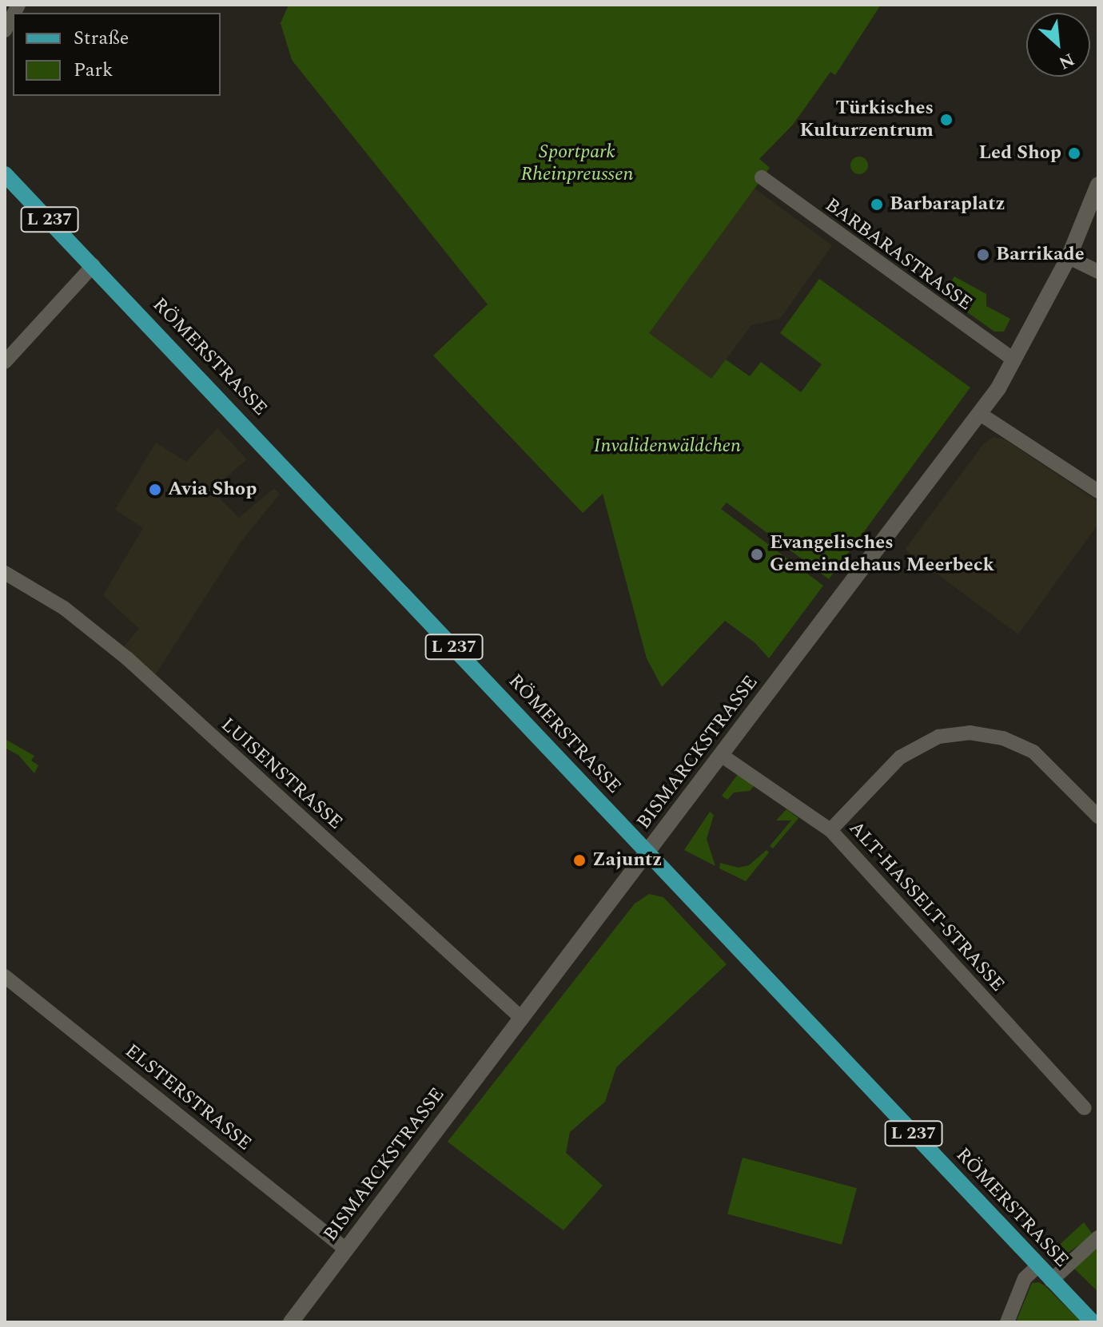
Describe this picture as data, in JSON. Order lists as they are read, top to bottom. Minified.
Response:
{"streets":{"main road":["L 237","RÖMERSTRASSE","BISMARCKSTRASSE"],"street":["BARBARASTRASSE","LUISENSTRASSE","ALT-HASSELT-STRASSE","ELSTERSTRASSE"]},"crossings":[["BARBARASTRASSE","BISMARCKSTRASSE"],["RÖMERSTRASSE","BISMARCKSTRASSE"],["BISMARCKSTRASSE","LUISENSTRASSE"],["BISMARCKSTRASSE","ALT-HASSELT-STRASSE"],["BISMARCKSTRASSE","ELSTERSTRASSE"]],"parks":["Sportpark Rheinpreussen","Invalidenwäldchen"],"places":["Türkisches Kulturzentrum","Led Shop","Barbaraplatz","Barrikade","Avia Shop","Evangelisches Gemeindehaus Meerbeck","Zajuntz"],"legend":["Straße","Park"],"north":"bottom right"}
